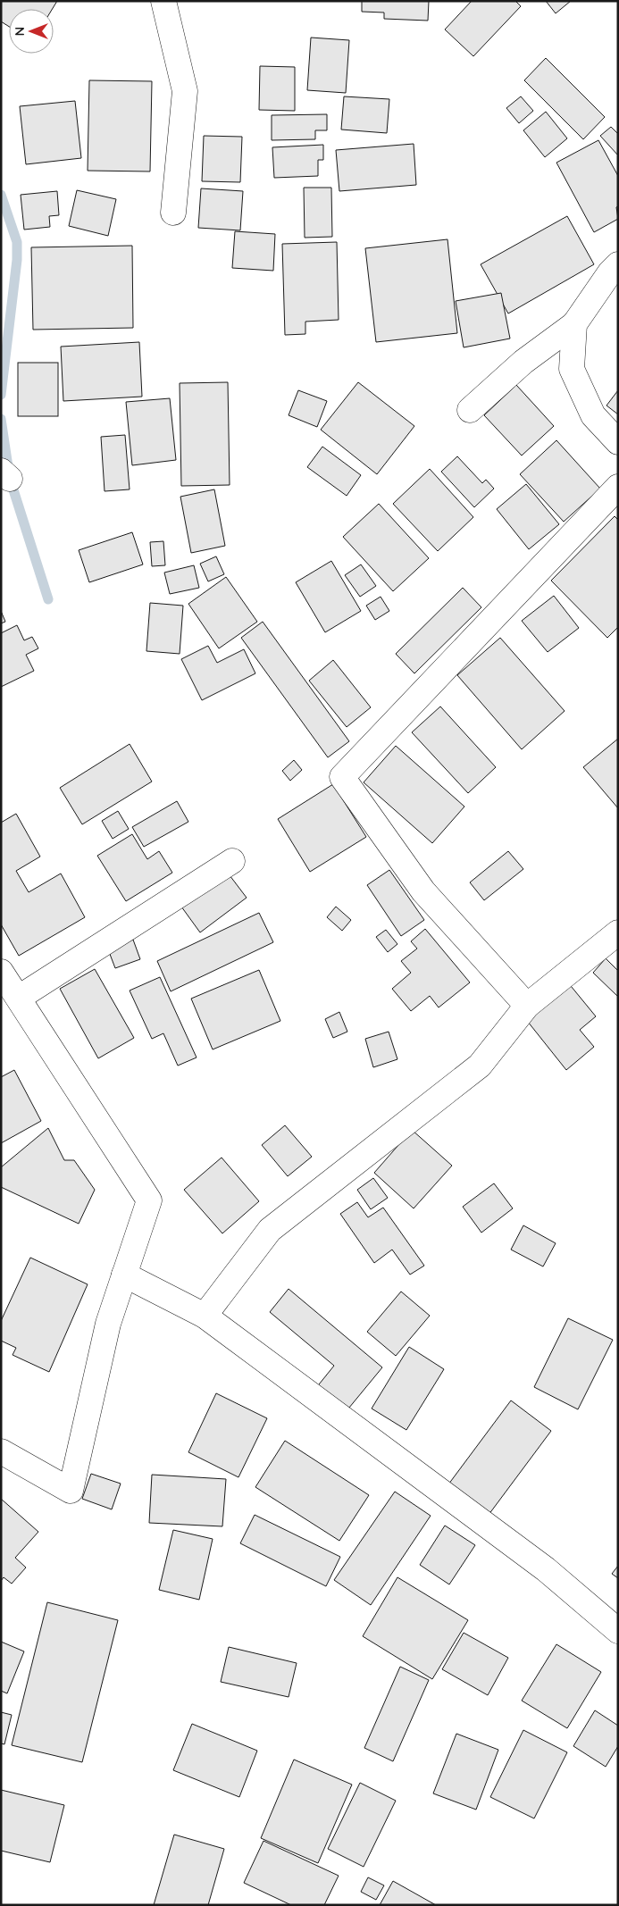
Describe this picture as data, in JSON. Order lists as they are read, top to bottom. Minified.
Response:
{"north":"left"}
